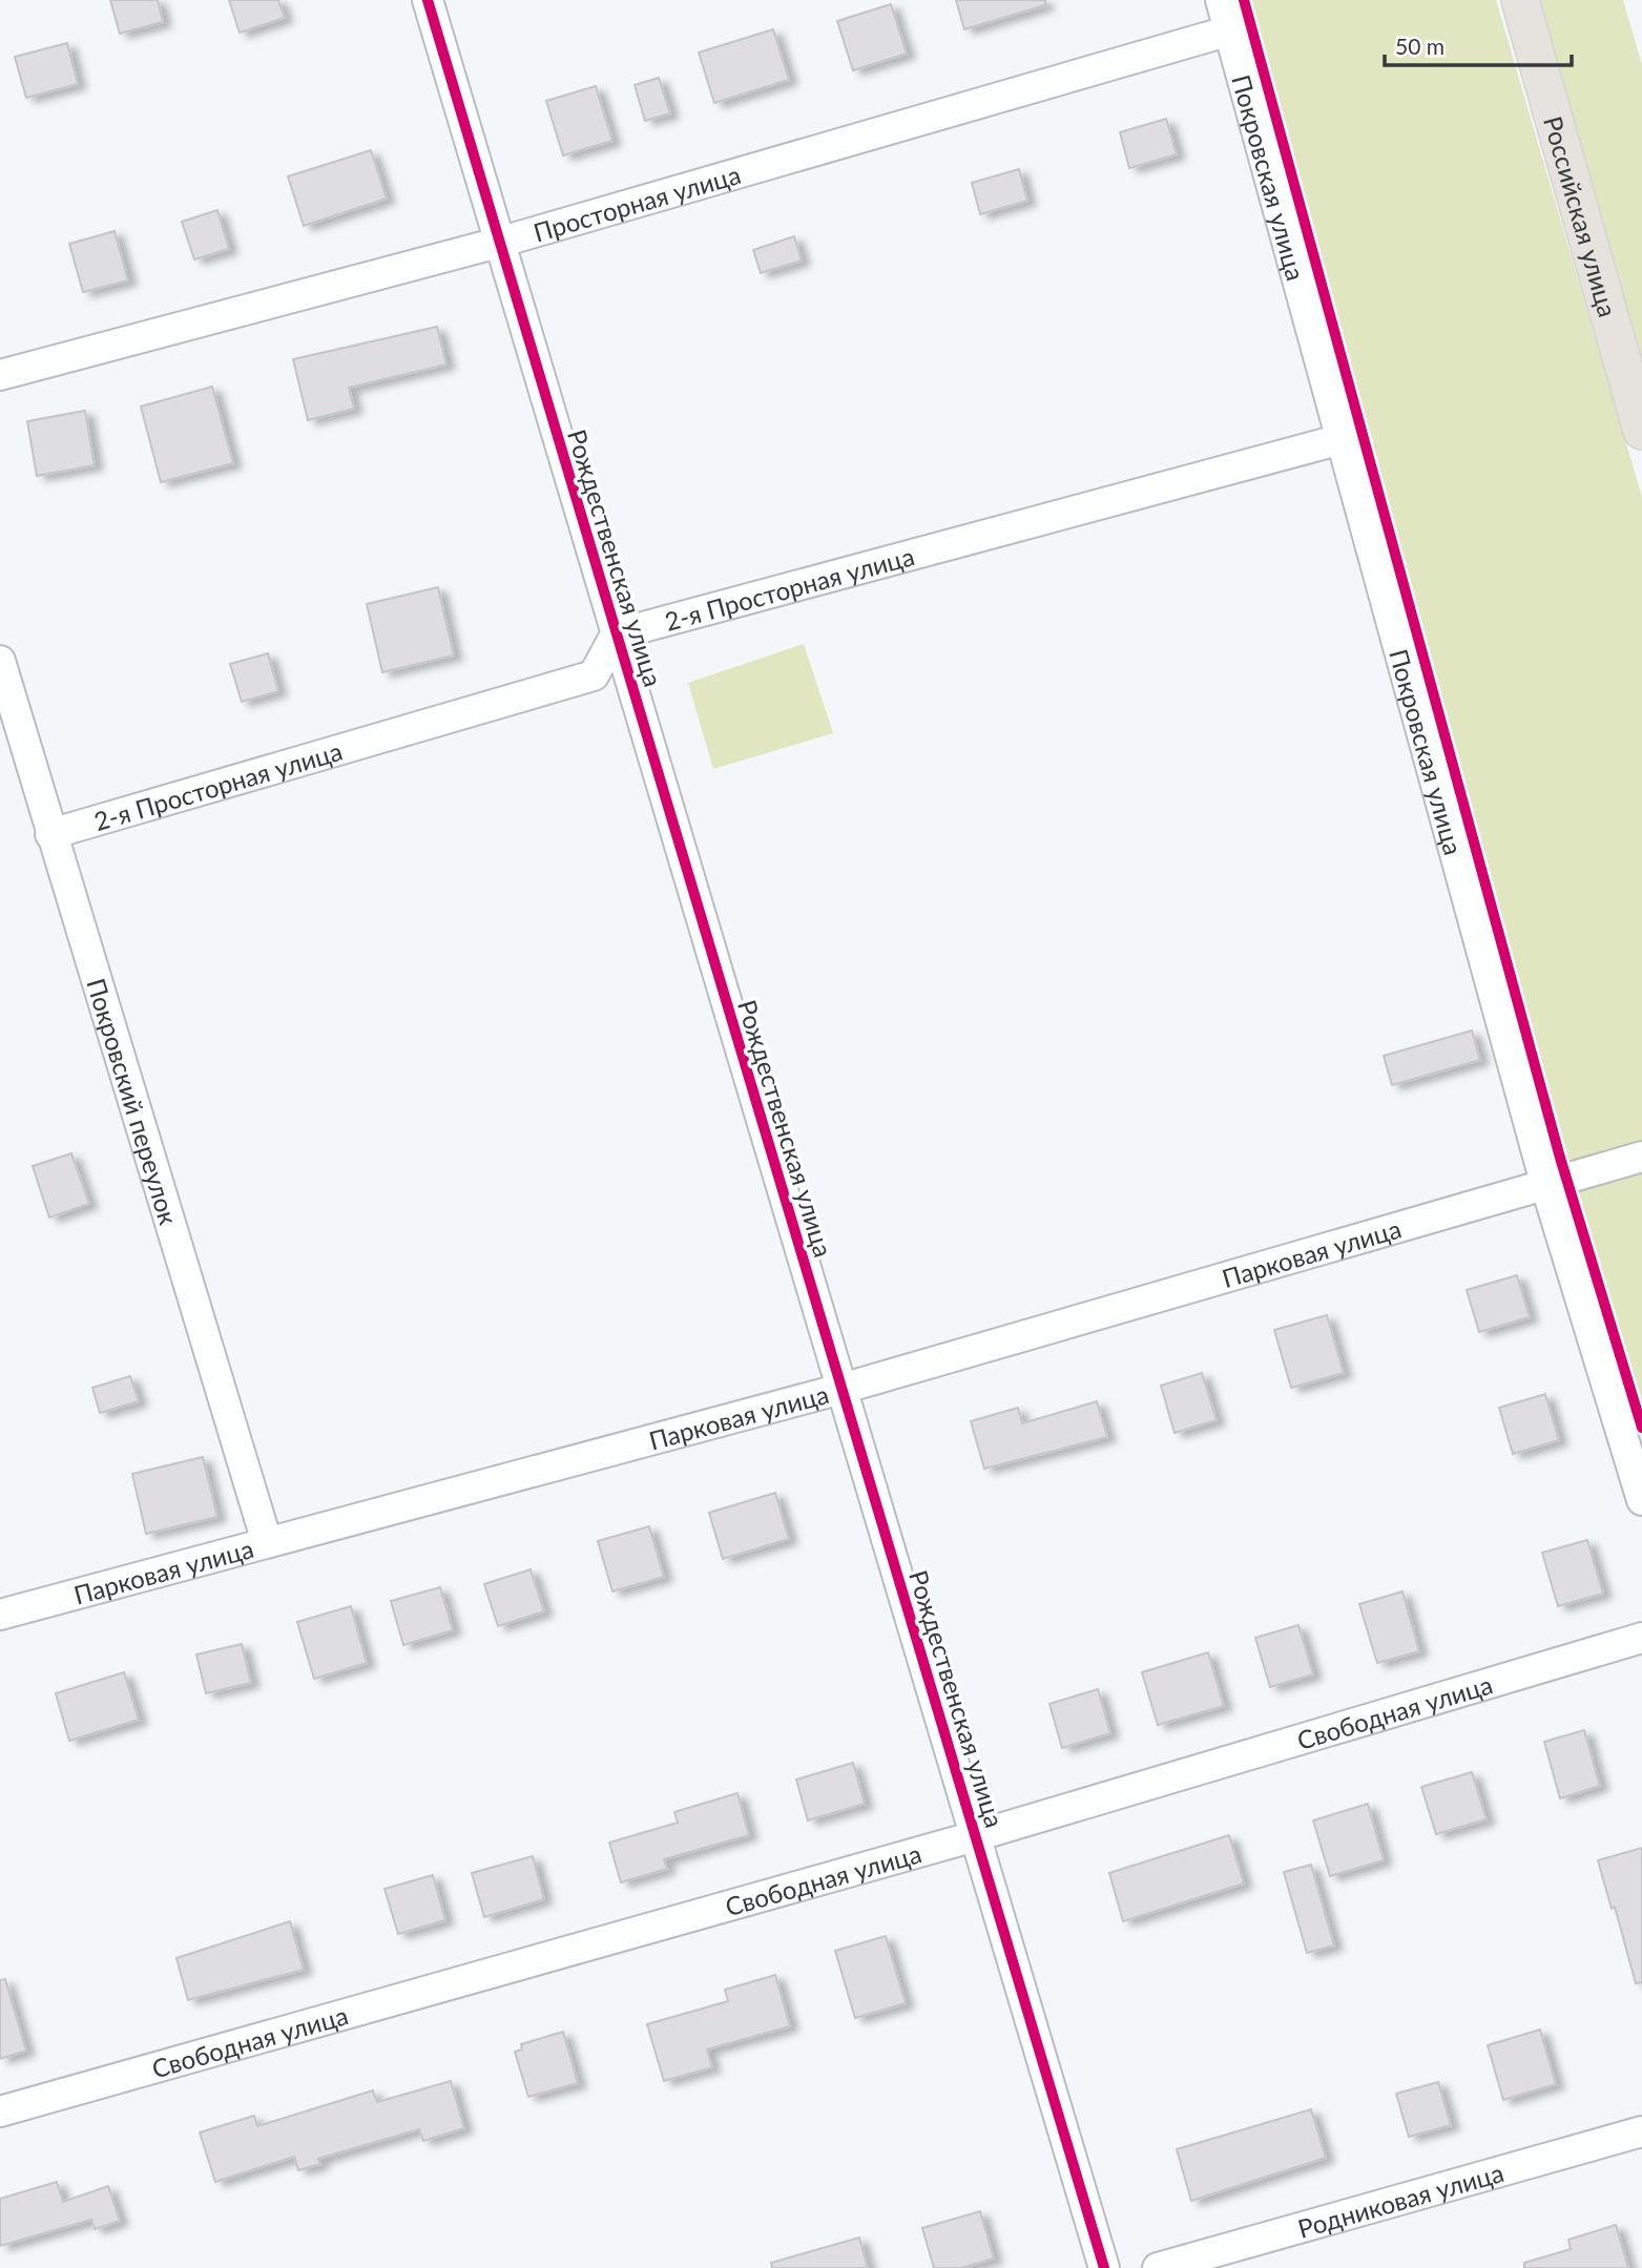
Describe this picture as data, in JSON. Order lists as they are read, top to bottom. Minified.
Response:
{"streets":{"main road":["Российская улица"],"street":["Покровская улица","Просторная улица","Рождественская улица","2-я Просторная улица","Покровский переулок","Парковая улица","Свободная улица","Родниковая улица"]},"crossings":[["Покровская улица","Просторная улица"],["Покровская улица","2-я Просторная улица"],["Покровская улица","Парковая улица"],["Просторная улица","Рождественская улица"],["Рождественская улица","2-я Просторная улица"],["Рождественская улица","Парковая улица"],["Рождественская улица","Свободная улица"],["2-я Просторная улица","Покровский переулок"],["Покровский переулок","Парковая улица"]],"scale_bar":"50 m"}
